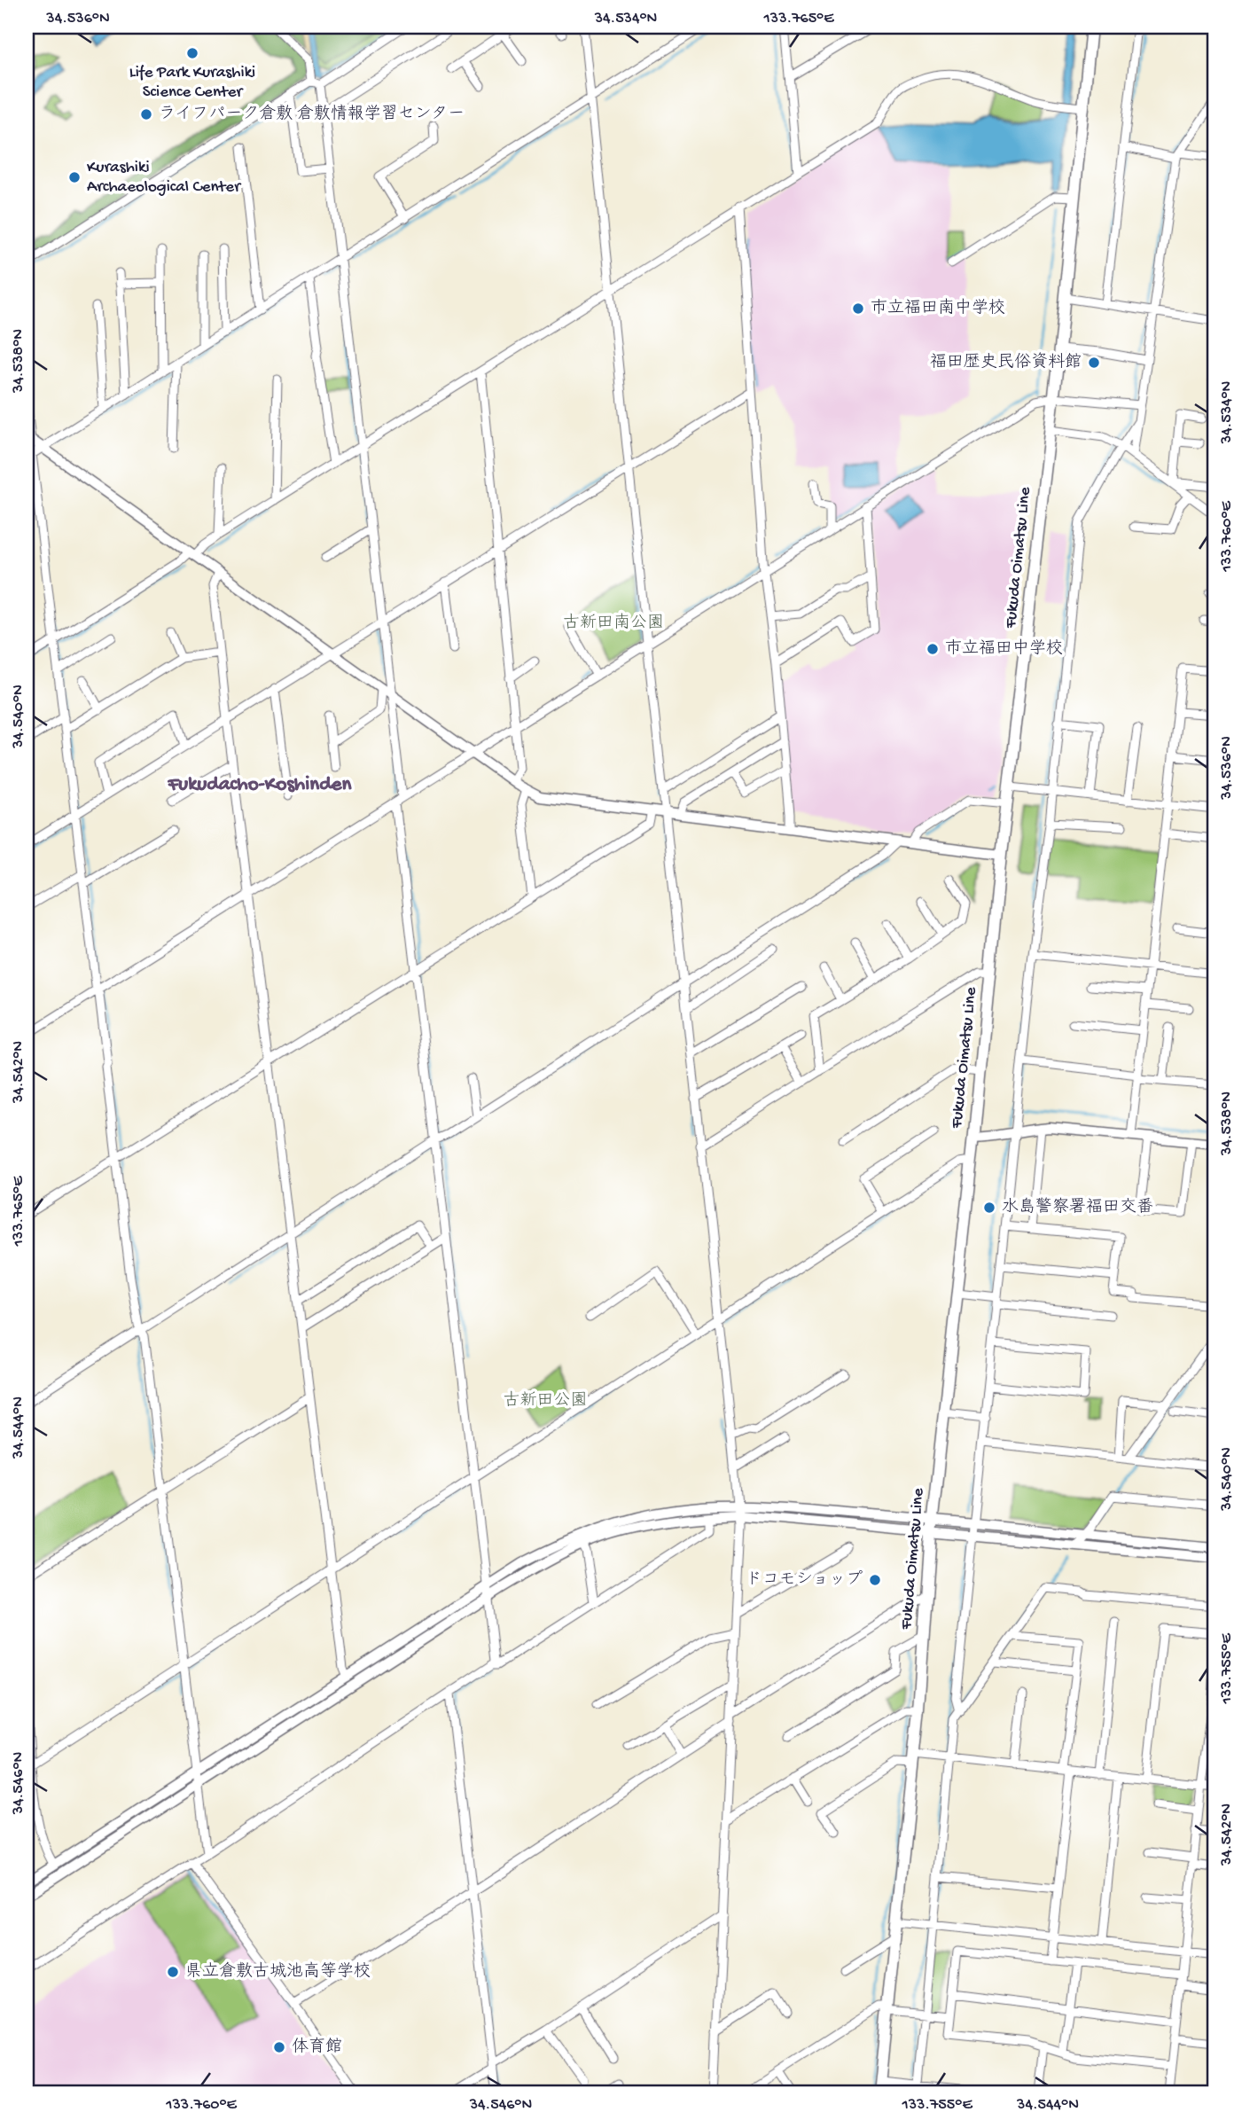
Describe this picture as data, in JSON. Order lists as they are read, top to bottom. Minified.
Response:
{"streets":{"main road":["Fukuda Oimatsu Line"]},"districts":["Fukudacho-Koshinden"],"parks":["古新田南公園","古新田公園"],"places":["Life Park Kurashiki Science Center","ライフパーク倉敷 倉敷情報学習センター","Kurashiki Archaeological Center","市立福田南中学校","福田歴史民俗資料館","市立福田中学校","水島警察署福田交番","ドコモショップ","県立倉敷古城池高等学校","体育館"],"coordinates":["34.536°N","34.534°N","133.765°E","34.538°N","133.760°E","34.540°N","34.542°N","34.544°N","133.755°E","34.546°N"]}
